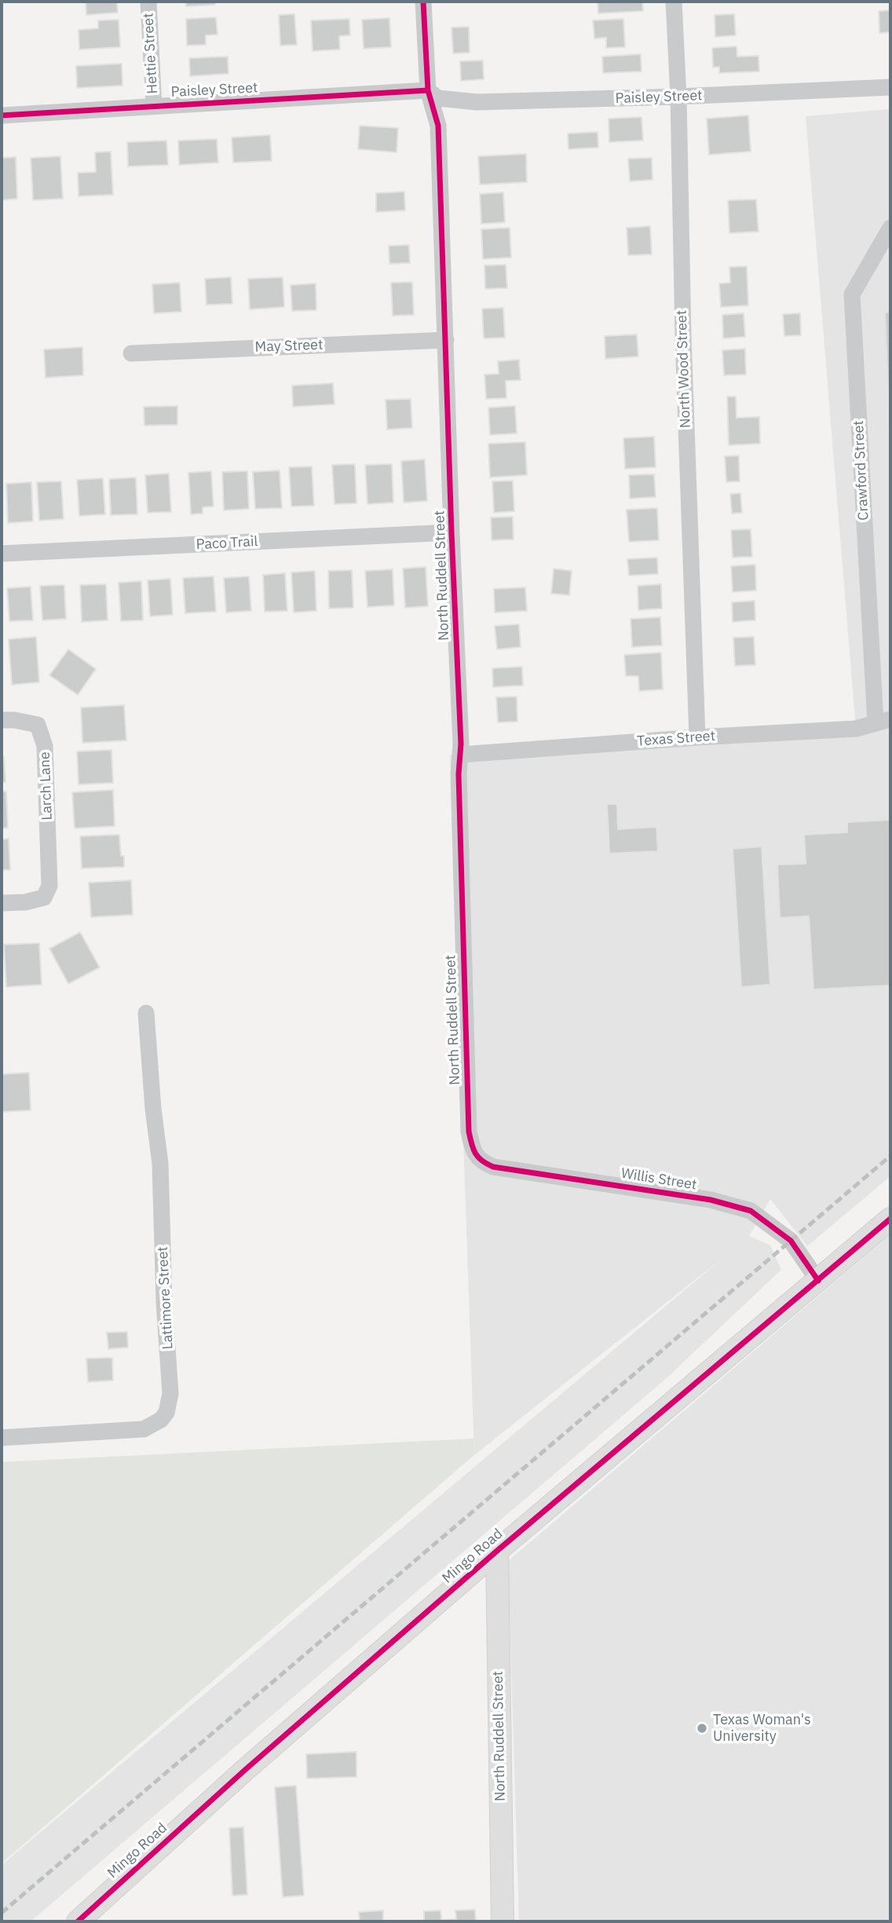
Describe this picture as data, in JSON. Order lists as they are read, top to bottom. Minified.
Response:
{"streets":{"street":["Hettie Street","Paisley Street","May Street","North Wood Street","Crawford Street","Paco Trail","North Ruddell Street","Texas Street","Larch Lane","Willis Street","Lattimore Street","Mingo Road"]},"crossings":[["Hettie Street","Paisley Street"],["Paisley Street","North Wood Street"],["Paisley Street","North Ruddell Street"],["May Street","North Ruddell Street"],["North Wood Street","Texas Street"],["Crawford Street","Texas Street"],["Paco Trail","North Ruddell Street"],["North Ruddell Street","Texas Street"],["North Ruddell Street","Willis Street"],["North Ruddell Street","Mingo Road"],["Willis Street","Mingo Road"]],"places":["Texas Woman's University"]}
